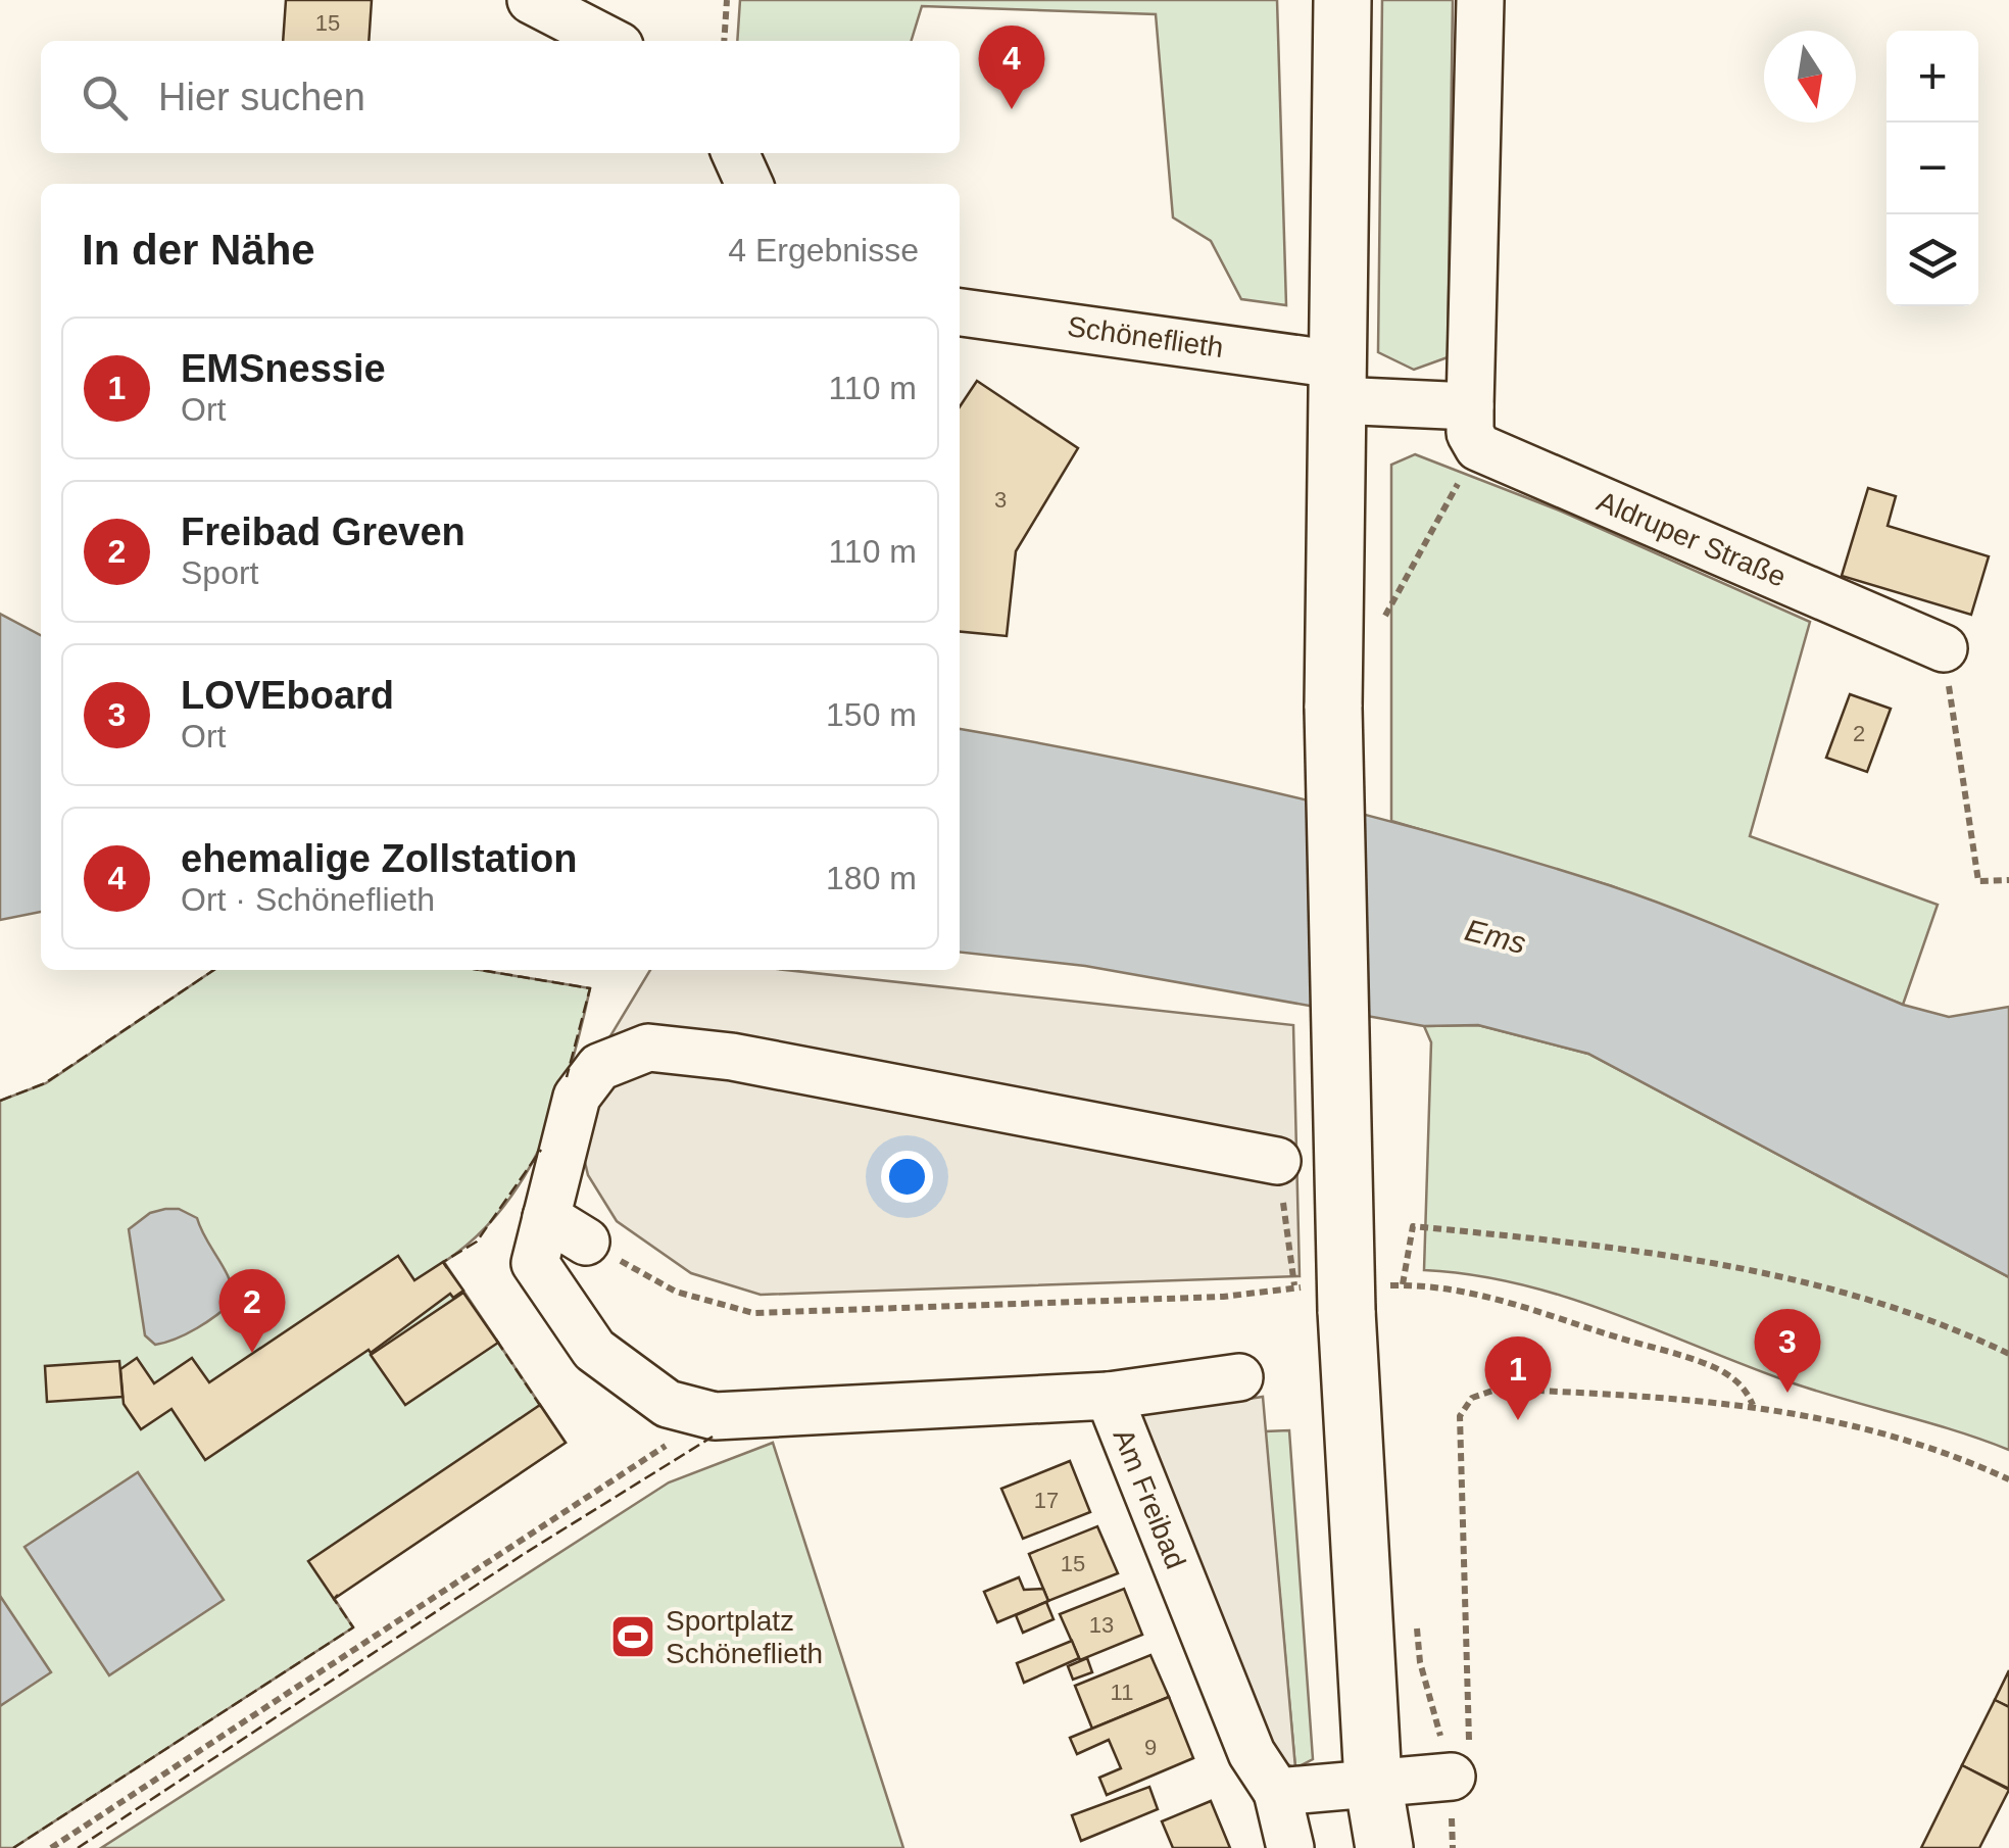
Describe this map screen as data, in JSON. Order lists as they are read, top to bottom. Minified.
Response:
{"streets":{"street":["Schöneflieth","Aldruper Straße","Am Freibad"]},"crossings":[["Schöneflieth","Aldruper Straße"]],"water":["Ems"],"places":{"sports":["Sportplatz Schöneflieth"]},"house_numbers":["15","3","2","17","15","13","11","9"],"north":"bottom","page":{"pins":["4","2","3","1"],"map_buttons":["+","−"],"search":"Hier suchen","heading":["In der Nähe","4 Ergebnisse"],"list":[{"mark":"1","name":"EMSnessie","note":"Ort","value":"110 m"},{"mark":"2","name":"Freibad Greven","note":"Sport","value":"110 m"},{"mark":"3","name":"LOVEboard","note":"Ort","value":"150 m"},{"mark":"4","name":"ehemalige Zollstation","note":"Ort · Schöneflieth","value":"180 m"}]}}
